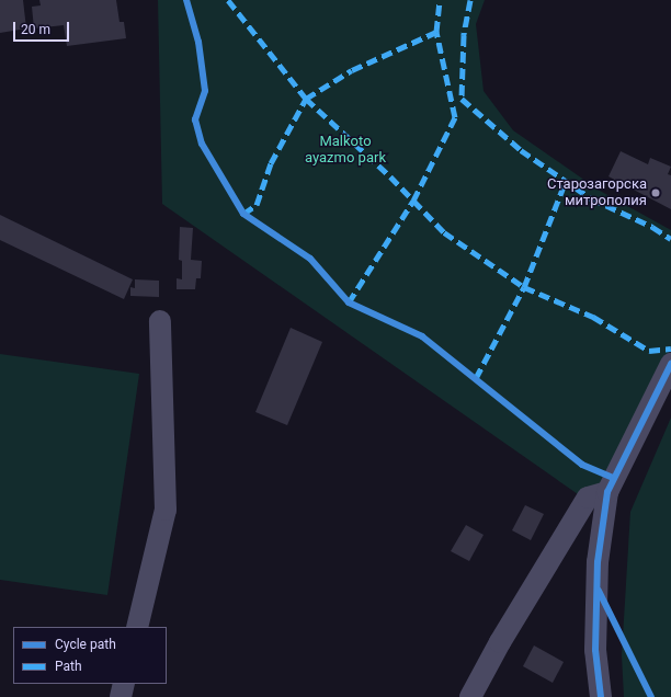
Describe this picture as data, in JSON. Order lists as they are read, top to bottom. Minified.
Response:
{"parks":["Malkoto ayazmo park"],"places":["Старозагорска митрополия"],"legend":["Cycle path","Path"],"scale_bar":"20 m"}
